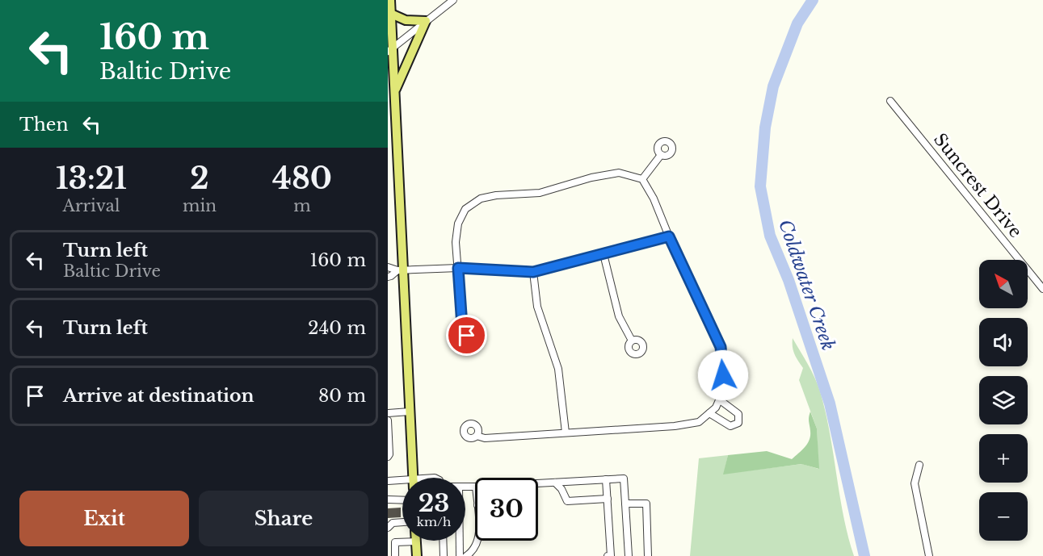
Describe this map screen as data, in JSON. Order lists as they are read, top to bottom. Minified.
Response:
{"streets":{"street":["Suncrest Drive"]},"water":["Coldwater Creek"],"north":"top left","page":{"turn":["160 m","Baltic Drive"],"then":"Then","eta":["13:21","Arrival","2","min","480","m"],"list":[{"name":"Turn left","note":"Baltic Drive","value":"160 m"},{"name":"Turn left","value":"240 m"},{"name":"Arrive at destination","value":"80 m"}],"map_buttons":["+","−"],"speed":"23 km/h","limit":"30","buttons":["Exit","Share"]}}
